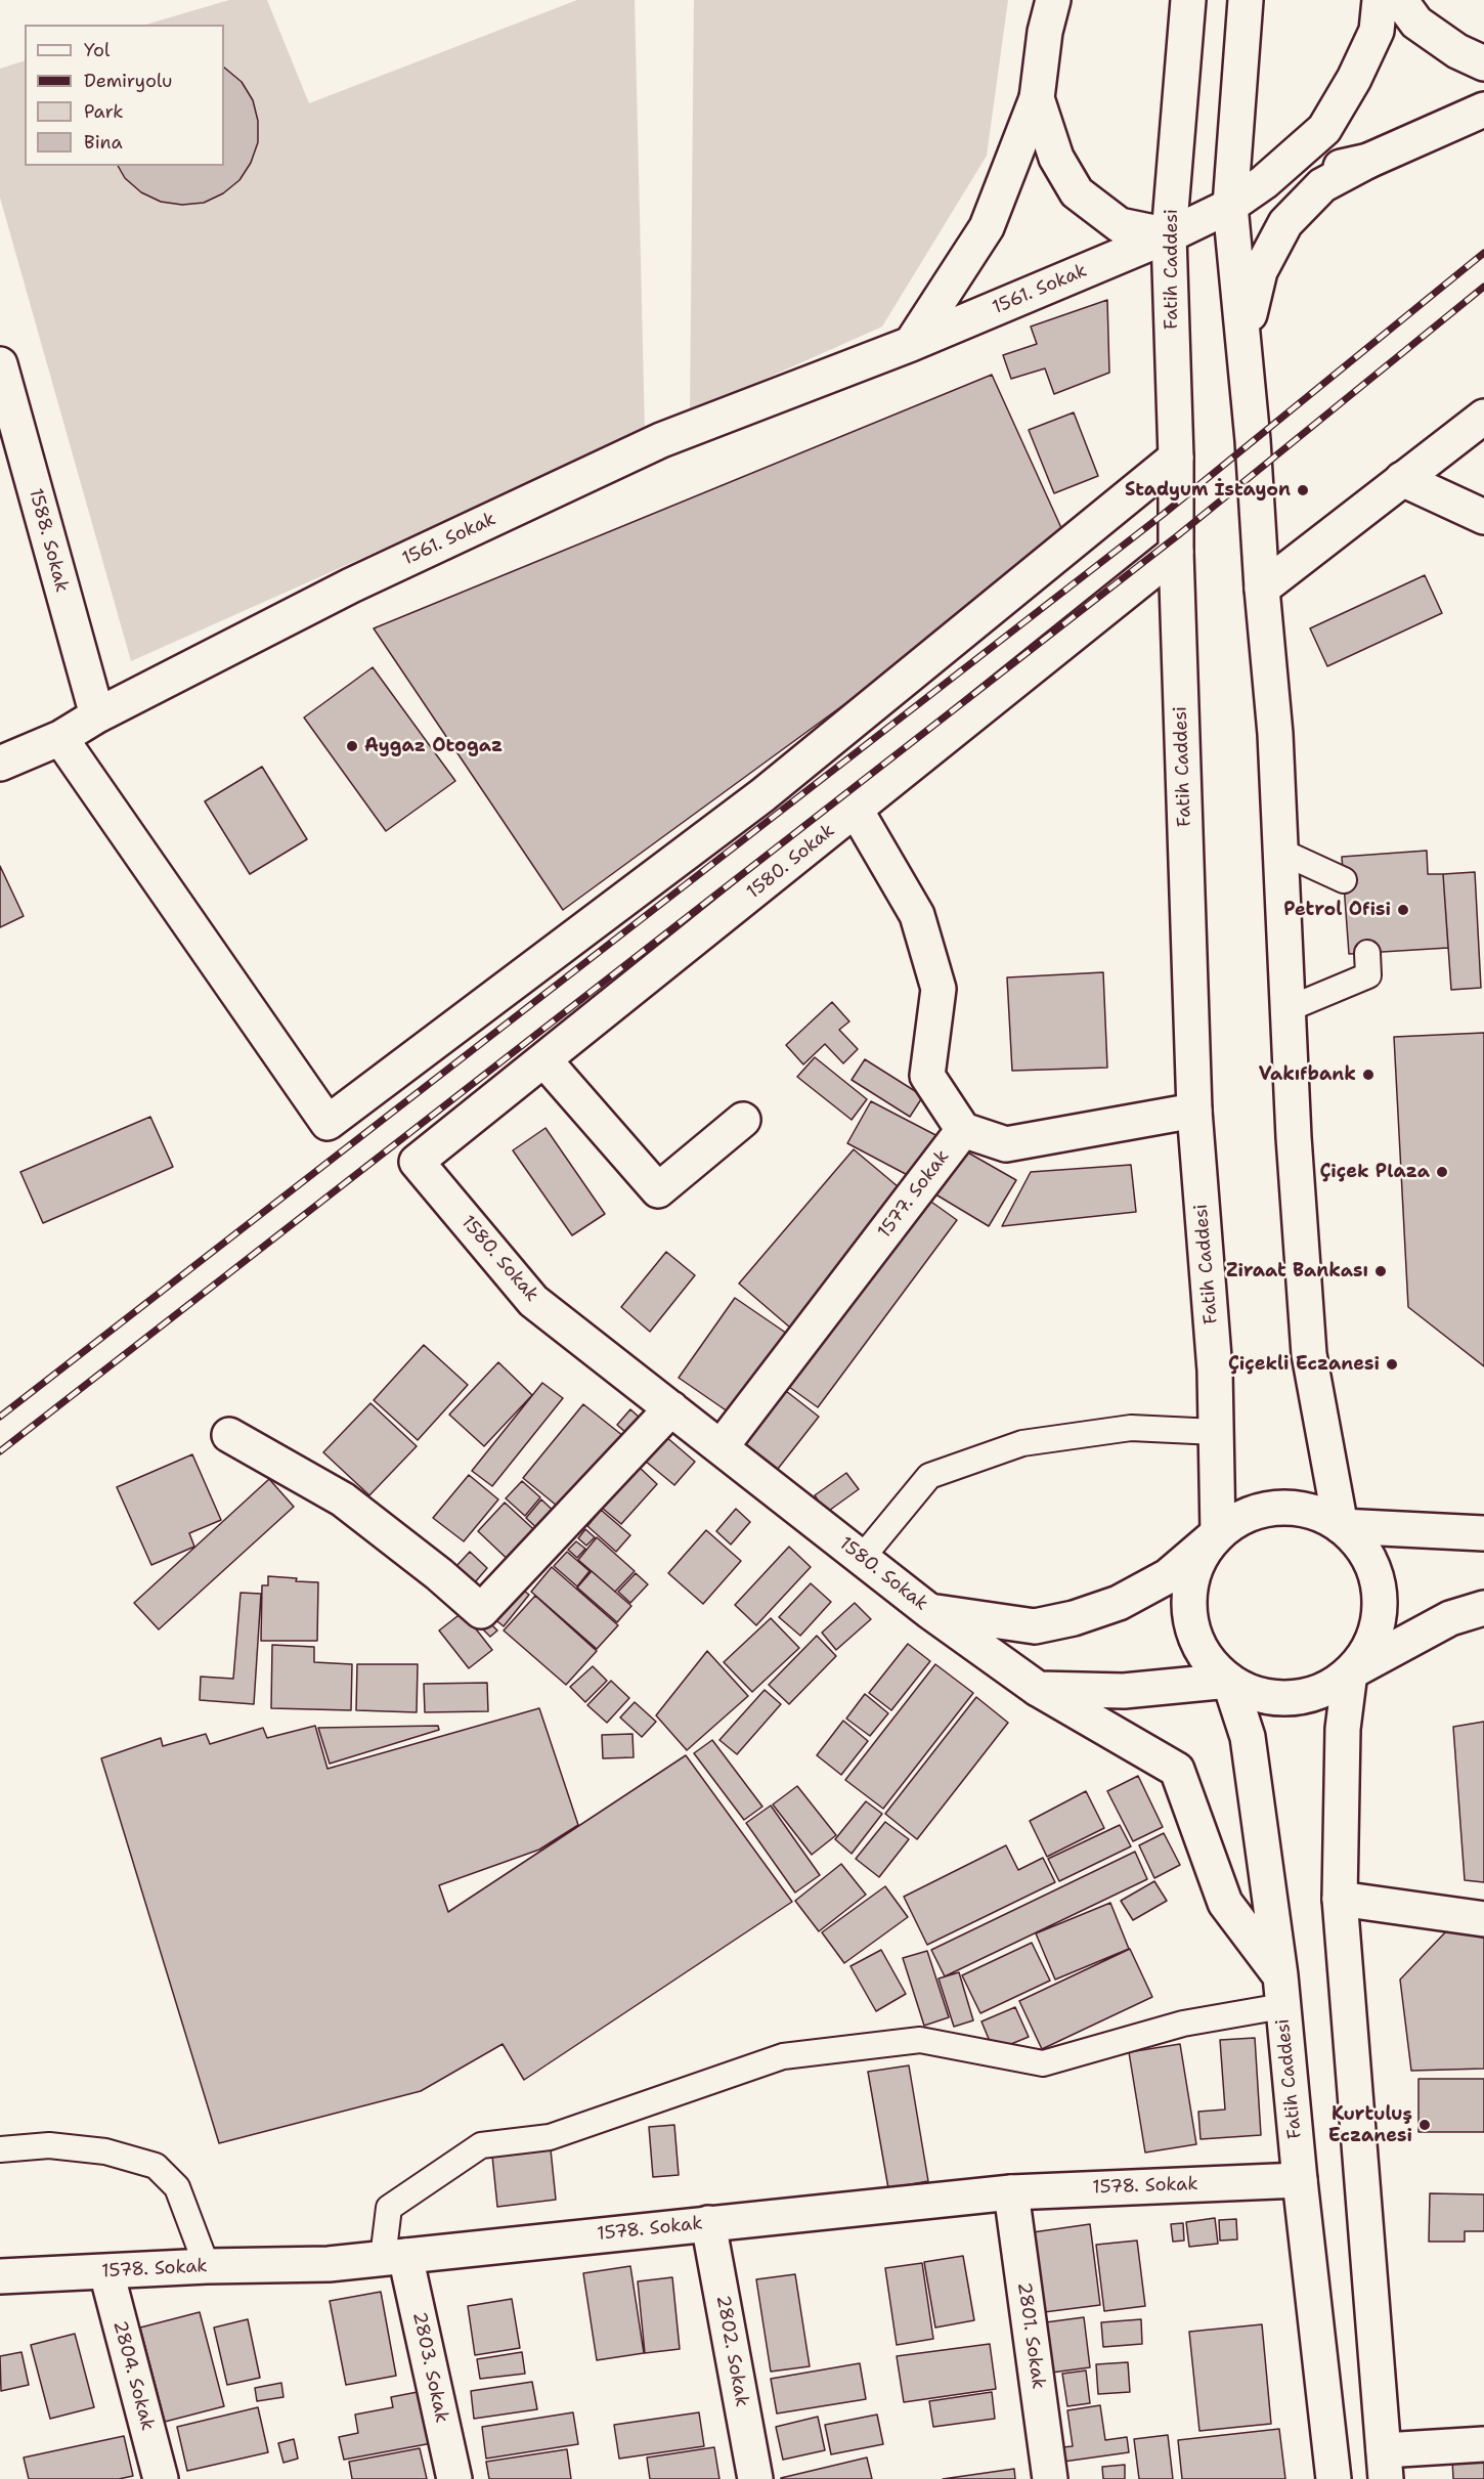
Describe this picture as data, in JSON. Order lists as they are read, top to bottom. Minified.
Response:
{"streets":{"street":["Fatih Caddesi","1561. Sokak","1588. Sokak","1580. Sokak","1577. Sokak","1578. Sokak","2801. Sokak","2802. Sokak","2803. Sokak","2804. Sokak"]},"crossings":[["Fatih Caddesi","1561. Sokak"],["Fatih Caddesi","1580. Sokak"],["Fatih Caddesi","1578. Sokak"],["1561. Sokak","1588. Sokak"],["1580. Sokak","1577. Sokak"],["1578. Sokak","2801. Sokak"],["1578. Sokak","2802. Sokak"],["1578. Sokak","2803. Sokak"],["1578. Sokak","2804. Sokak"]],"places":["Stadyum İstayon","Aygaz Otogaz","Petrol Ofisi","Vakıfbank","Çiçek Plaza","Ziraat Bankası","Çiçekli Eczanesi","Kurtuluş Eczanesi"],"legend":["Yol","Demiryolu","Park","Bina"]}
